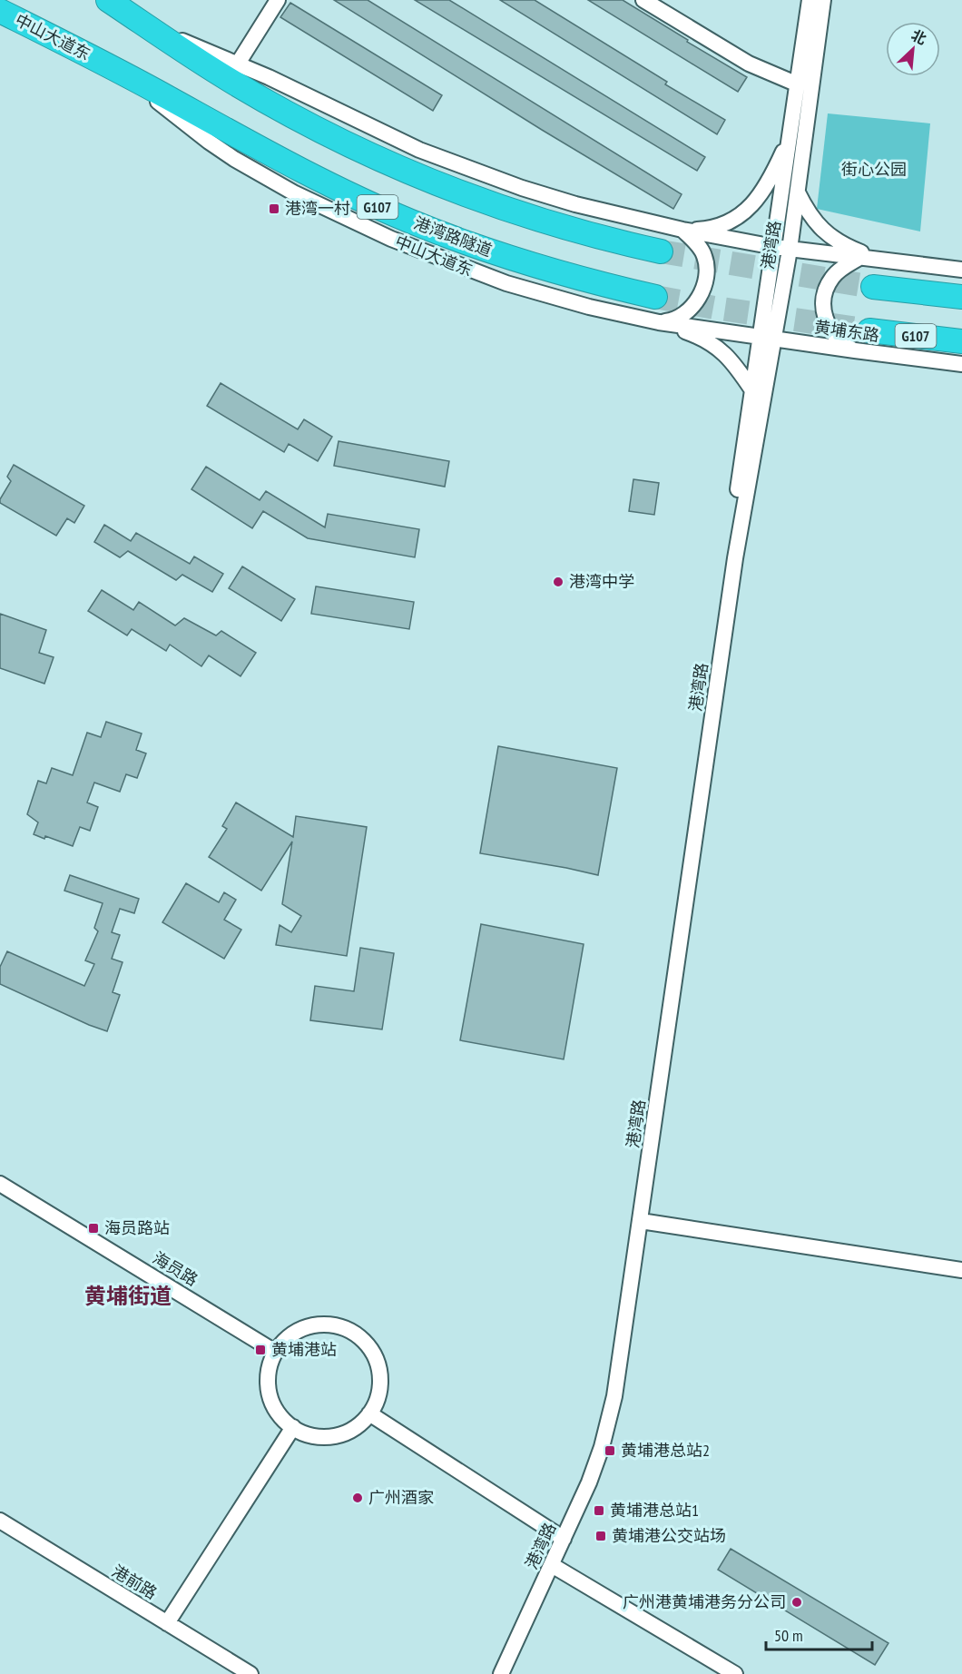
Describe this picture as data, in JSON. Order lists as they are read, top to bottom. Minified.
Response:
{"streets":{"highway":["中山大道东","G107","港湾路隧道"],"street":["港湾路","黄埔东路","海员路","港前路"]},"crossings":[["中山大道东","港湾路隧道"],["中山大道东","港湾路"],["中山大道东","黄埔东路"],["港湾路","黄埔东路"]],"districts":["黄埔街道"],"parks":["街心公园"],"places":{"transit":["港湾一村","海员路站","黄埔港站","黄埔港总站2","黄埔港总站1","黄埔港公交站场"],"other":["港湾中学","广州酒家","广州港黄埔港务分公司"]},"scale_bar":"50 m","north":"top right"}
